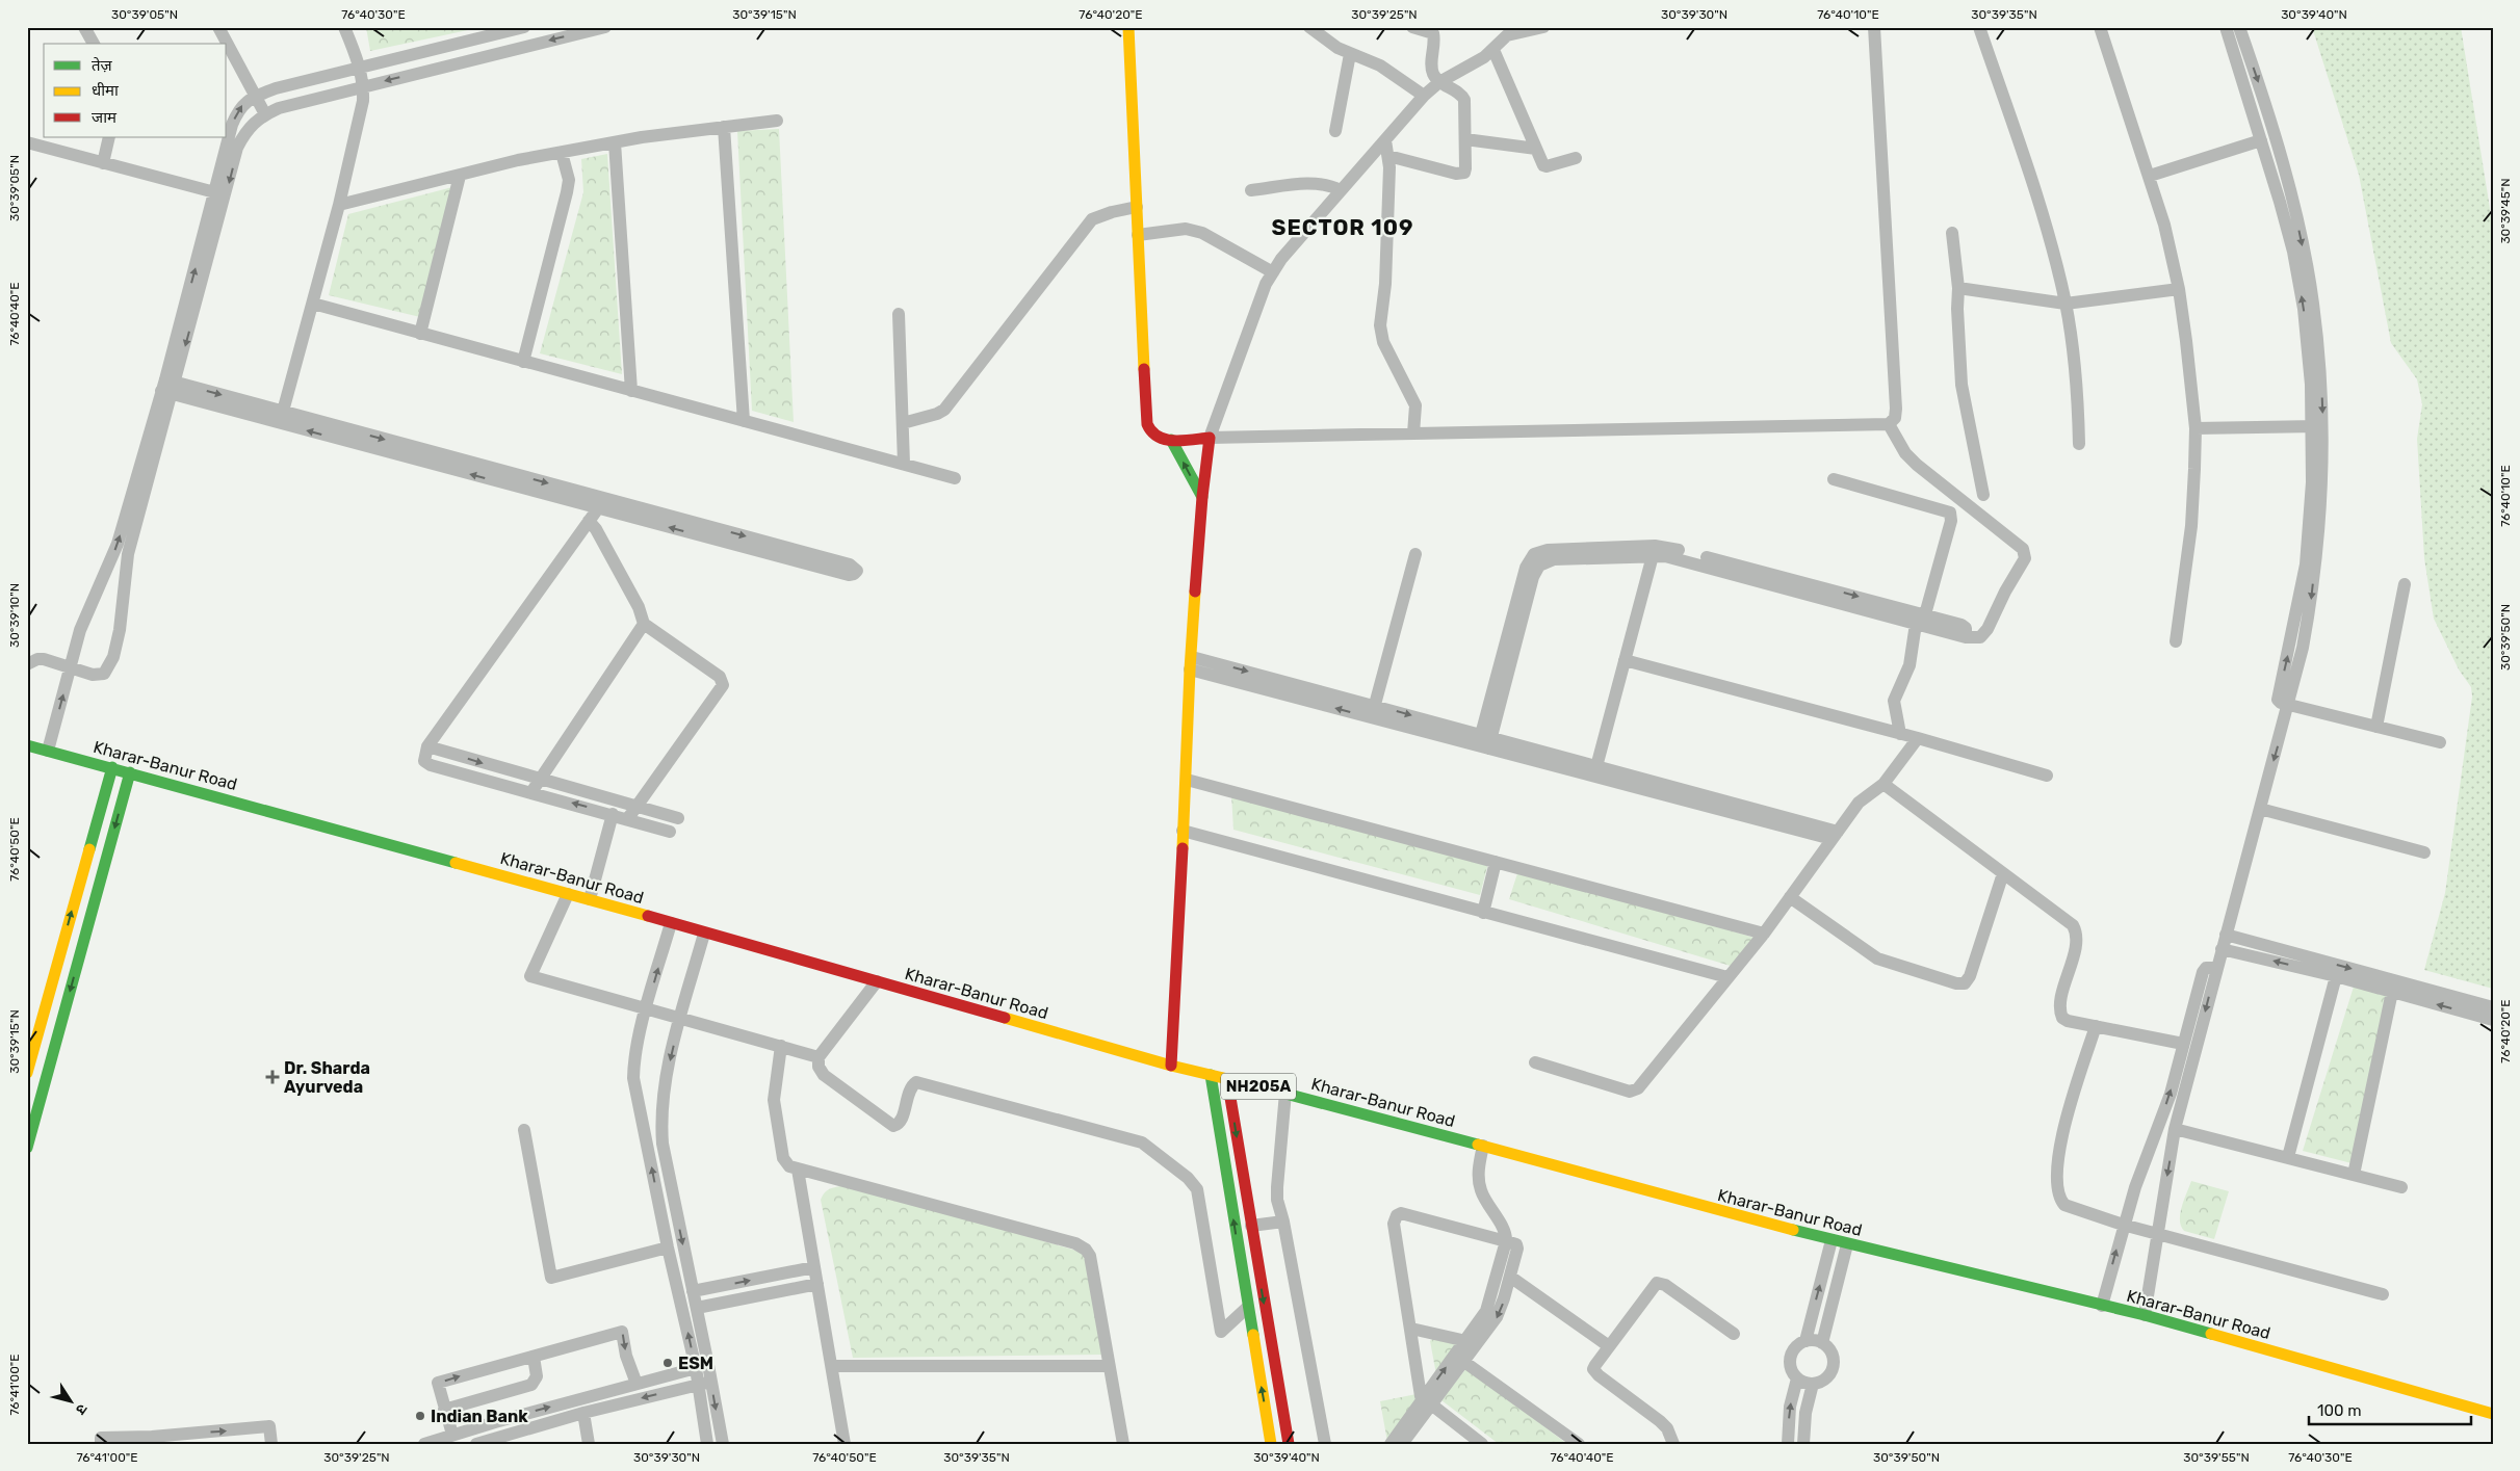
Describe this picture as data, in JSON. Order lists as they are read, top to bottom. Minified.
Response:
{"streets":{"main road":["Kharar-Banur Road","NH205A"]},"districts":["SECTOR 109"],"places":{"health":["Dr. Sharda Ayurveda"],"other":["ESM","Indian Bank"]},"legend":["तेज़","धीमा","जाम"],"scale_bar":"100 m","north":"bottom right","coordinates":["30°39'05\"N","76°40'30\"E","30°39'15\"N","76°40'20\"E","30°39'25\"N","30°39'30\"N","76°40'10\"E","30°39'35\"N","30°39'40\"N","30°39'45\"N","76°40'40\"E","30°39'10\"N","30°39'50\"N","76°40'50\"E","76°41'00\"E","30°39'55\"N"]}
